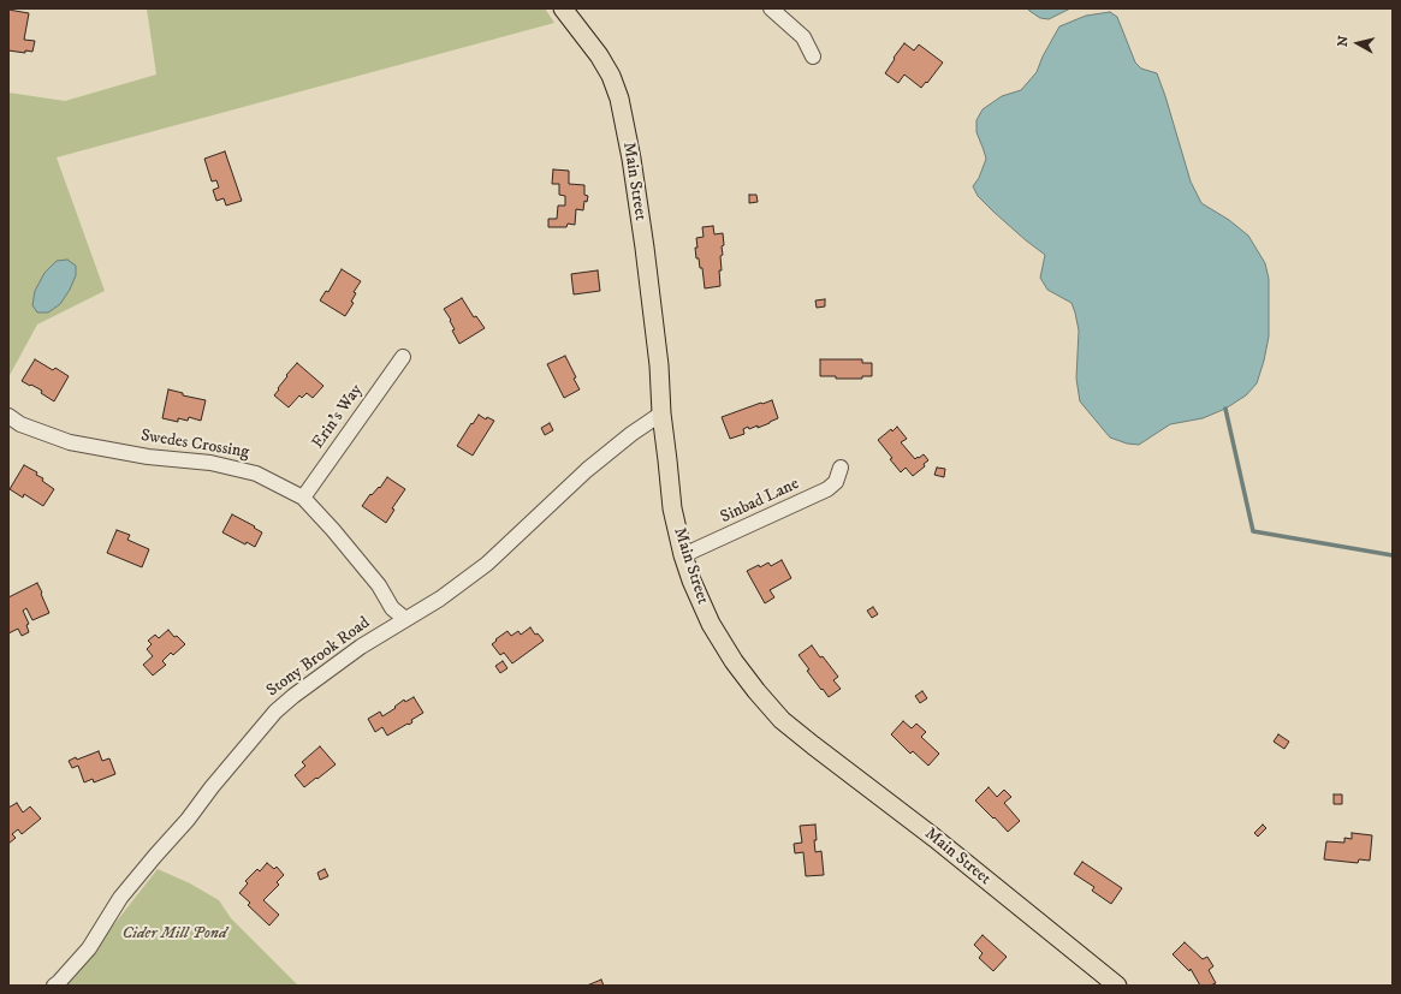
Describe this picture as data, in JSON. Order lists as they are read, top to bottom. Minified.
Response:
{"streets":{"main road":["Main Street"],"street":["Erin's Way","Swedes Crossing","Sinbad Lane","Stony Brook Road"]},"crossings":[["Main Street","Sinbad Lane"],["Main Street","Stony Brook Road"],["Erin's Way","Swedes Crossing"],["Swedes Crossing","Stony Brook Road"]],"parks":["Cider Mill Pond"],"north":"left"}
